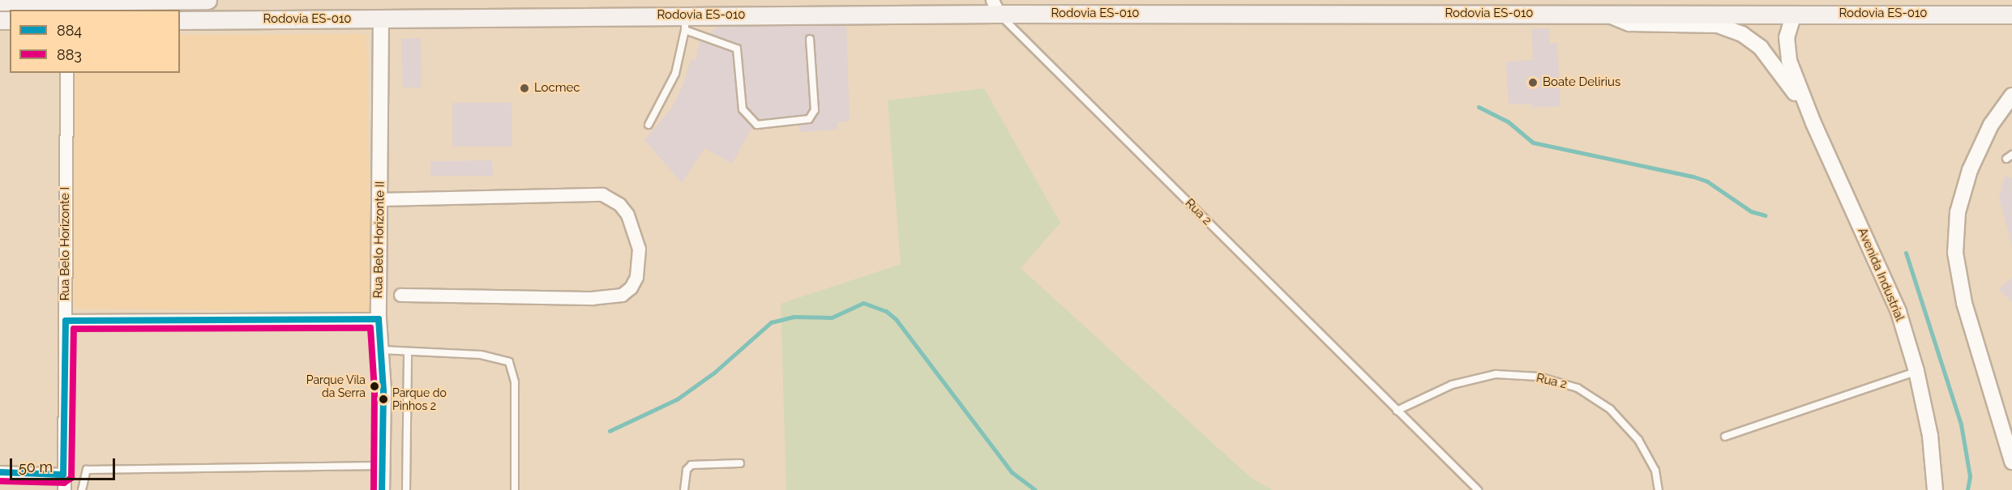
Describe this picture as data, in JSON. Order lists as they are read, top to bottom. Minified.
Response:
{"streets":{"main road":["Rodovia ES-010"],"street":["Rua Belo Horizonte II","Rua Belo Horizonte I","Avenida Industrial"],"lane":["Rua 2"]},"crossings":[["Rodovia ES-010","Rua 2"],["Rodovia ES-010","Rua Belo Horizonte II"],["Rodovia ES-010","Avenida Industrial"]],"places":["Boate Delirius","Locmec","Parque Vila da Serra","Parque do Pinhos 2"],"lines":["transit line 884","transit line 883"],"legend":["884","883"],"scale_bar":"50 m"}
